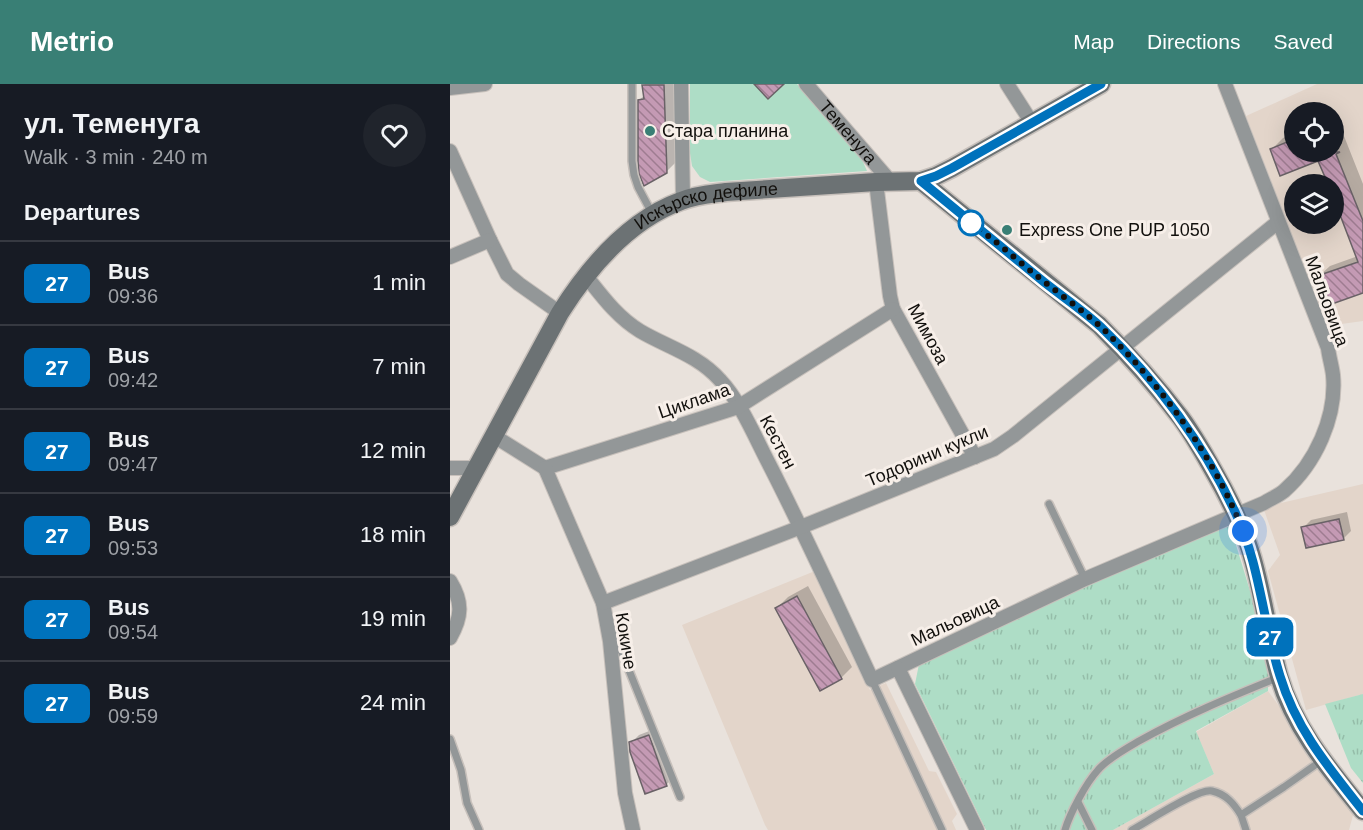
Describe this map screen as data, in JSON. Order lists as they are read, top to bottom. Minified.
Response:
{"streets":{"main road":["Искърско дефиле"],"street":["Теменуга","Мальовица","Мимоза","Циклама","Кестен","Тодорини кукли","Кокиче"]},"crossings":[["Теменуга","Искърско дефиле"],["Теменуга","Мимоза"],["Искърско дефиле","Мимоза"],["Искърско дефиле","Кестен"],["Мальовица","Кестен"],["Мальовица","Тодорини кукли"],["Мимоза","Циклама"],["Мимоза","Тодорини кукли"],["Циклама","Кестен"],["Циклама","Кокиче"],["Кестен","Тодорини кукли"],["Тодорини кукли","Кокиче"]],"places":["Стара планина","Express One PUP 1050"],"lines":["bus line 27"],"page":{"header":"Metrio","nav":["Map","Directions","Saved"],"heading":[["ул. Теменуга","Walk · 3 min · 240 m"],"Departures"],"on_map":"27","list":[{"mark":"27","name":"Bus","note":"09:36","value":"1 min"},{"mark":"27","name":"Bus","note":"09:42","value":"7 min"},{"mark":"27","name":"Bus","note":"09:47","value":"12 min"},{"mark":"27","name":"Bus","note":"09:53","value":"18 min"},{"mark":"27","name":"Bus","note":"09:54","value":"19 min"},{"mark":"27","name":"Bus","note":"09:59","value":"24 min"}]}}
